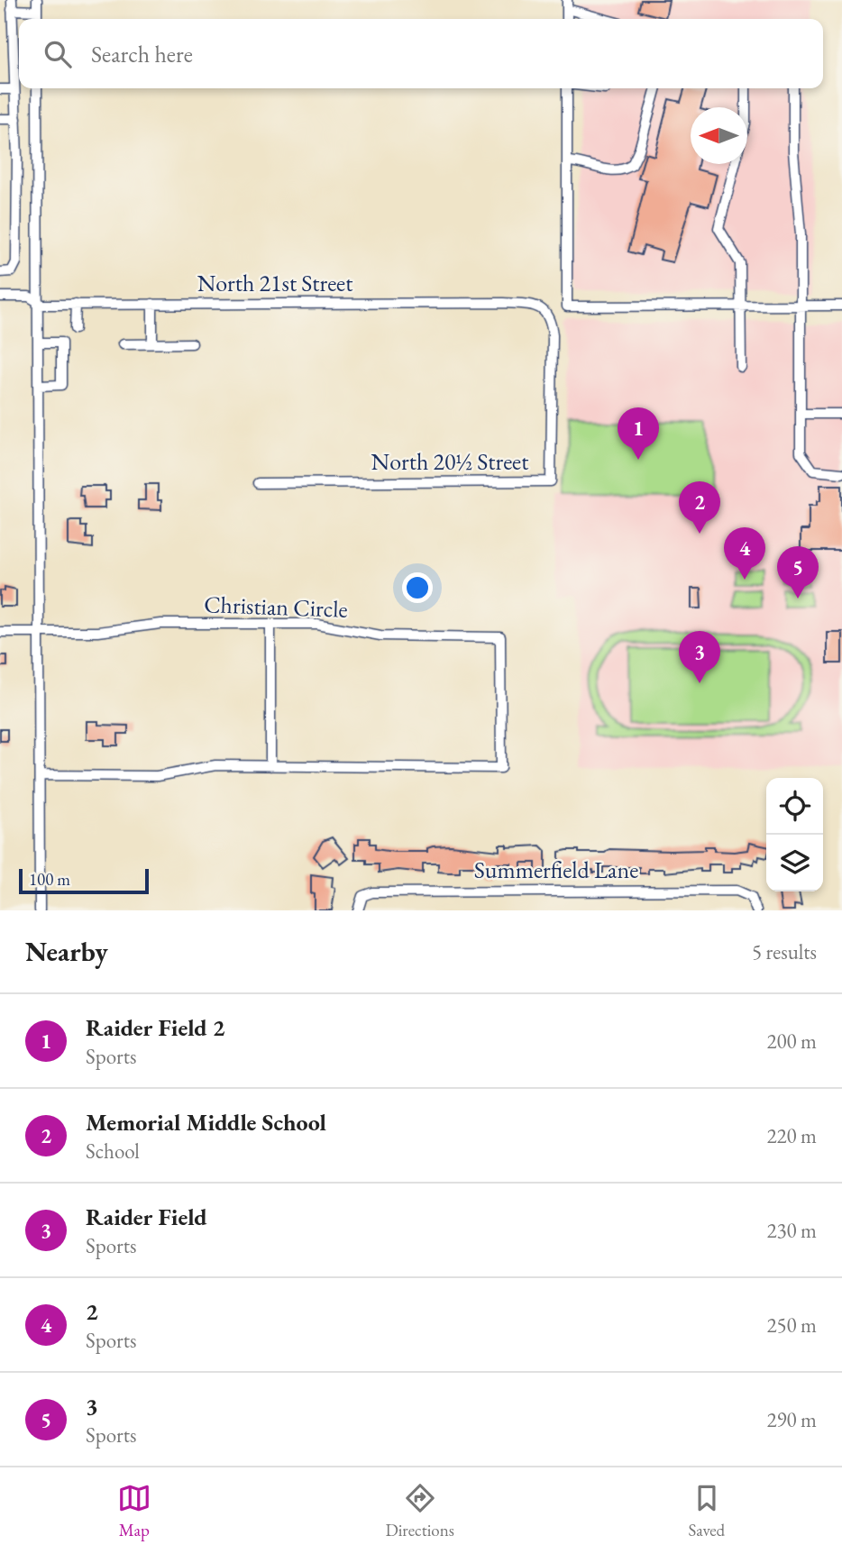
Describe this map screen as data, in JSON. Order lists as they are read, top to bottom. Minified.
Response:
{"streets":{"street":["North 21st Street","North 20½ Street","Christian Circle","Summerfield Lane"]},"crossings":[["North 21st Street","North 20½ Street"]],"scale_bar":"100 m","north":"left","page":{"search":"Search here","pins":["1","2","4","5","3"],"scale":"100 m","heading":["Nearby","5 results"],"list":[{"mark":"1","name":"Raider Field 2","note":"Sports","value":"200 m"},{"mark":"2","name":"Memorial Middle School","note":"School","value":"220 m"},{"mark":"3","name":"Raider Field","note":"Sports","value":"230 m"},{"mark":"4","name":"2","note":"Sports","value":"250 m"},{"mark":"5","name":"3","note":"Sports","value":"290 m"}],"nav":["Map","Directions","Saved"]}}
